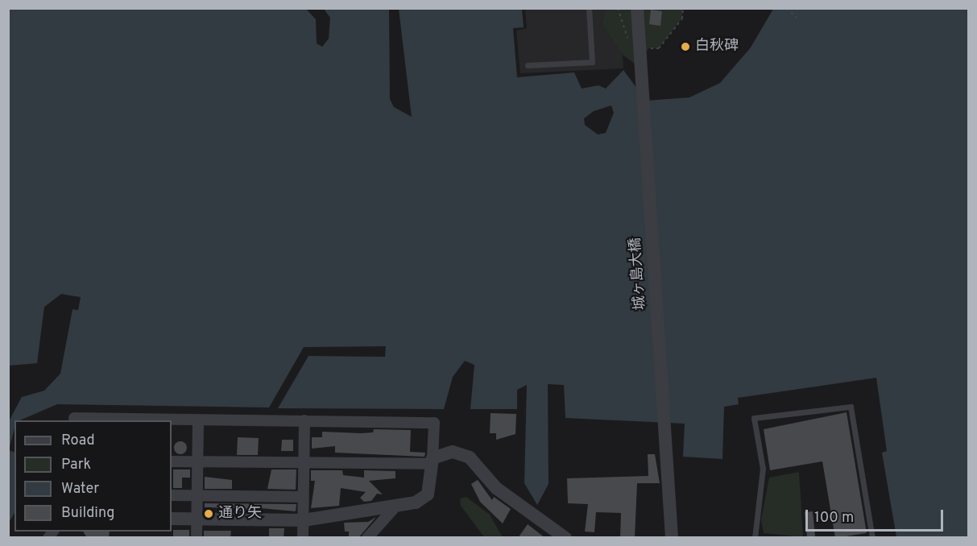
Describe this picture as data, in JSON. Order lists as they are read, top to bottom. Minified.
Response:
{"streets":{"street":["城ヶ島大橋"]},"places":["白秋碑","通り矢"],"legend":["Road","Park","Water","Building"],"scale_bar":"100 m"}
